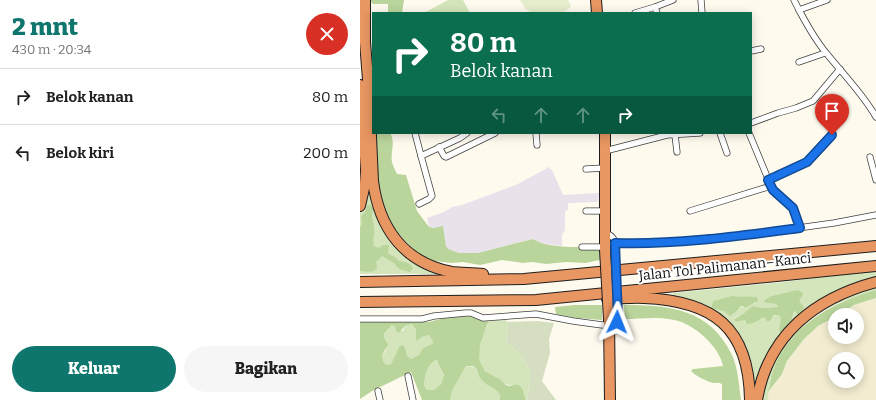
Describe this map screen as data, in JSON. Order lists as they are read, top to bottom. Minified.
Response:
{"streets":{"highway":["Jalan Tol Palimanan–Kanci"]},"page":{"heading":["2 mnt","430 m · 20:34"],"turn":["80 m","Belok kanan"],"list":[{"name":"Belok kanan","value":"80 m"},{"name":"Belok kiri","value":"200 m"}],"buttons":["Keluar","Bagikan"]}}
